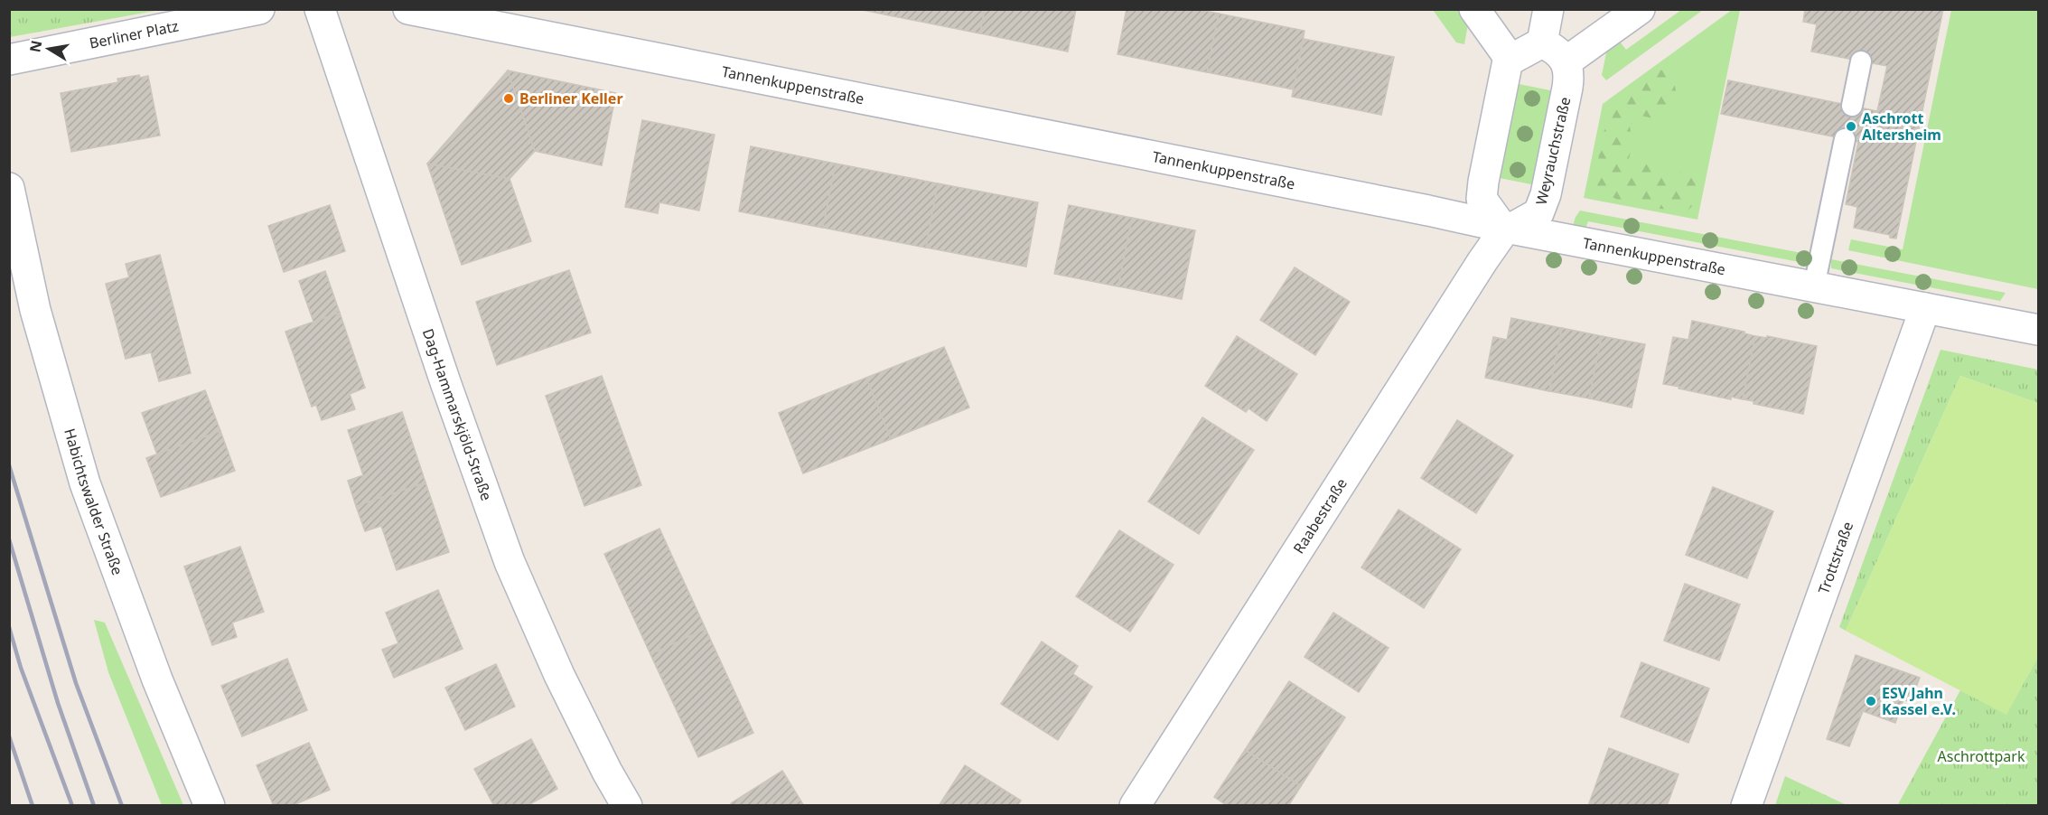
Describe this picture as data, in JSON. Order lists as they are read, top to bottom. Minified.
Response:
{"streets":{"street":["Berliner Platz","Tannenkuppenstraße","Weyrauchstraße","Dag-Hammarskjöld-Straße","Habichtswalder Straße","Raabestraße","Trottstraße"]},"crossings":[["Tannenkuppenstraße","Weyrauchstraße"],["Tannenkuppenstraße","Raabestraße"],["Tannenkuppenstraße","Trottstraße"],["Weyrauchstraße","Raabestraße"]],"parks":["Aschrottpark"],"places":["Berliner Keller","Aschrott Altersheim","ESV Jahn Kassel e.V."],"north":"left"}
